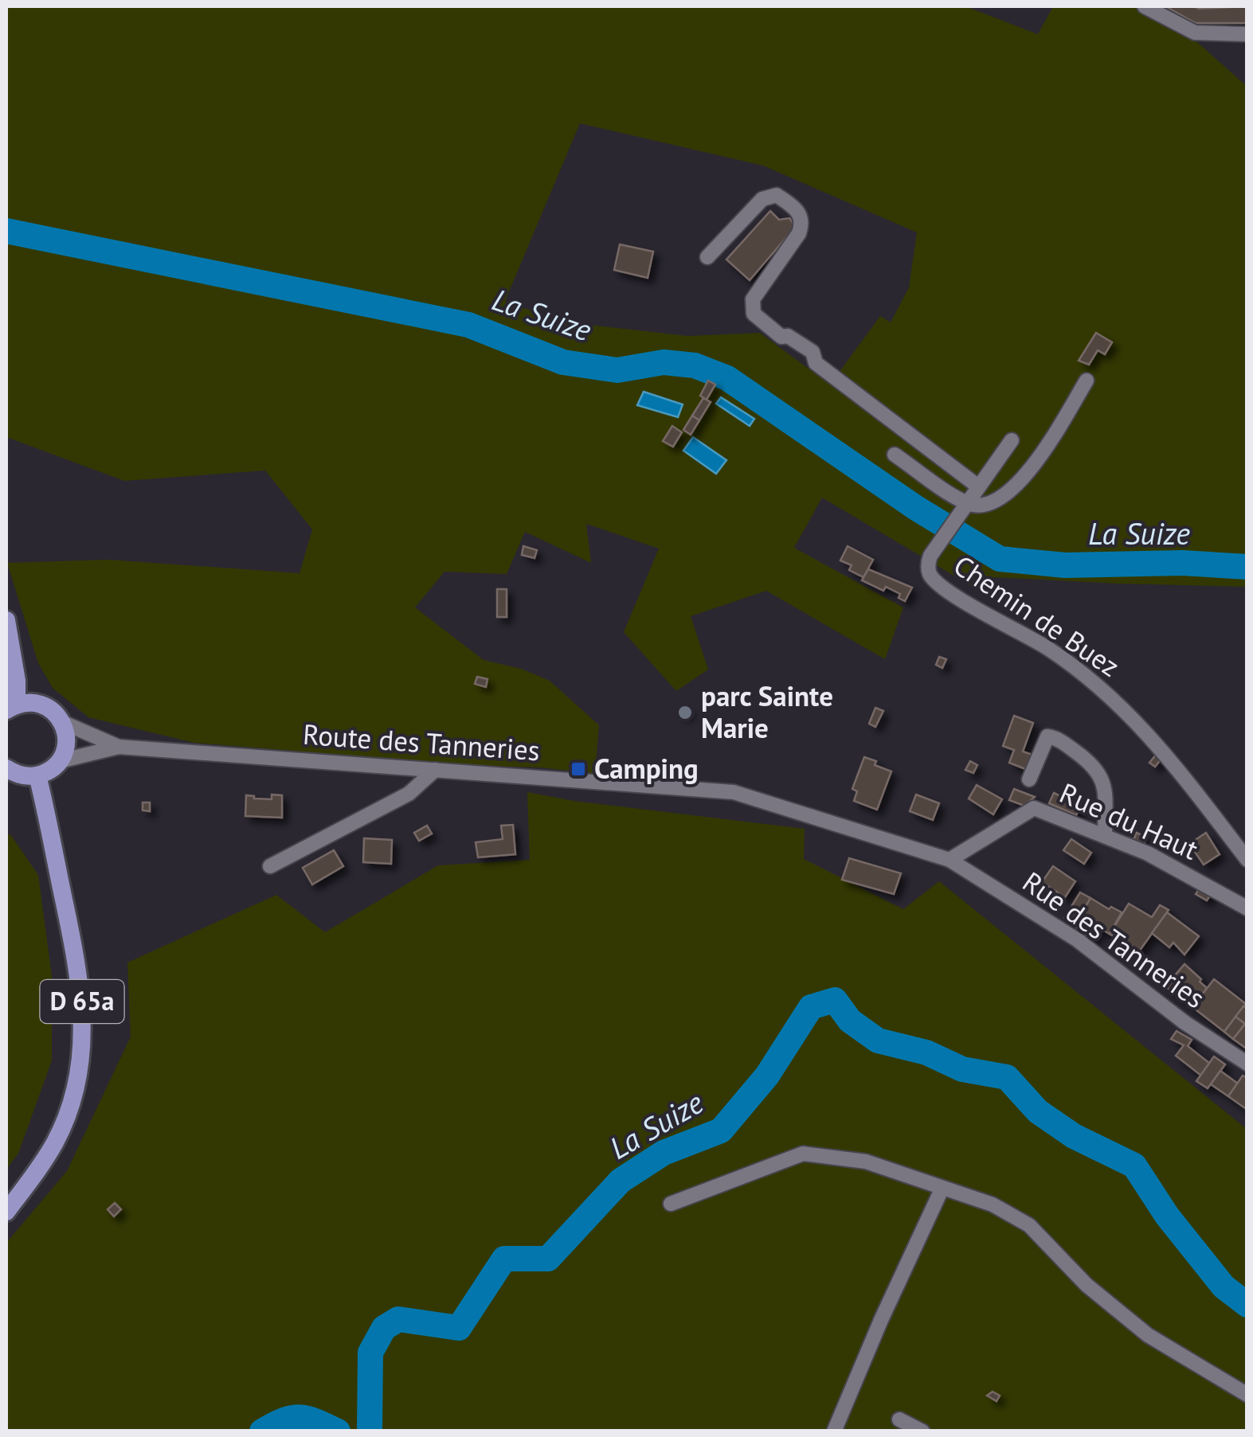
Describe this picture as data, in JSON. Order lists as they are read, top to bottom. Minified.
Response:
{"streets":{"main road":["D 65a"],"street":["Chemin de Buez","Route des Tanneries","Rue du Haut","Rue des Tanneries"]},"crossings":[["Route des Tanneries","Rue du Haut"],["Route des Tanneries","Rue des Tanneries"],["Rue du Haut","Rue des Tanneries"]],"water":["La Suize"],"places":{"other":["parc Sainte Marie"],"transit":["Camping"]}}
